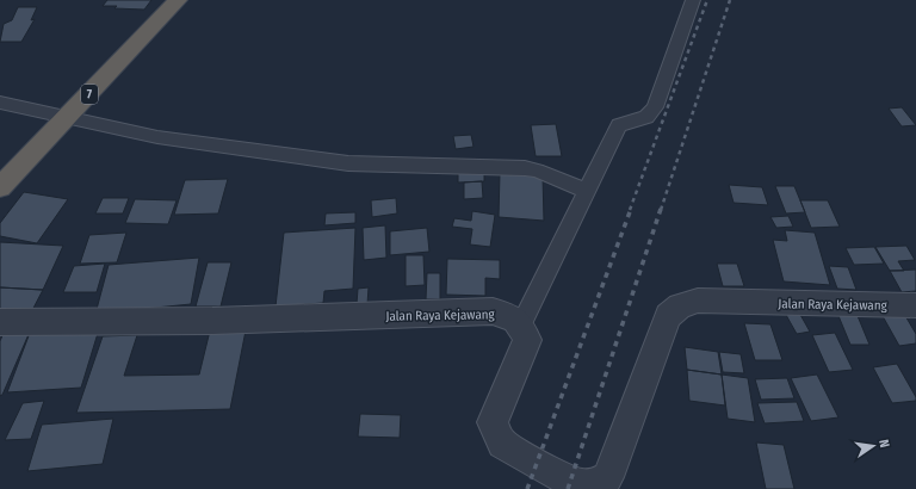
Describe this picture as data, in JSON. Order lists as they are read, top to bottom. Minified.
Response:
{"streets":{"highway":["7"],"street":["Jalan Raya Kejawang"]},"north":"right"}
